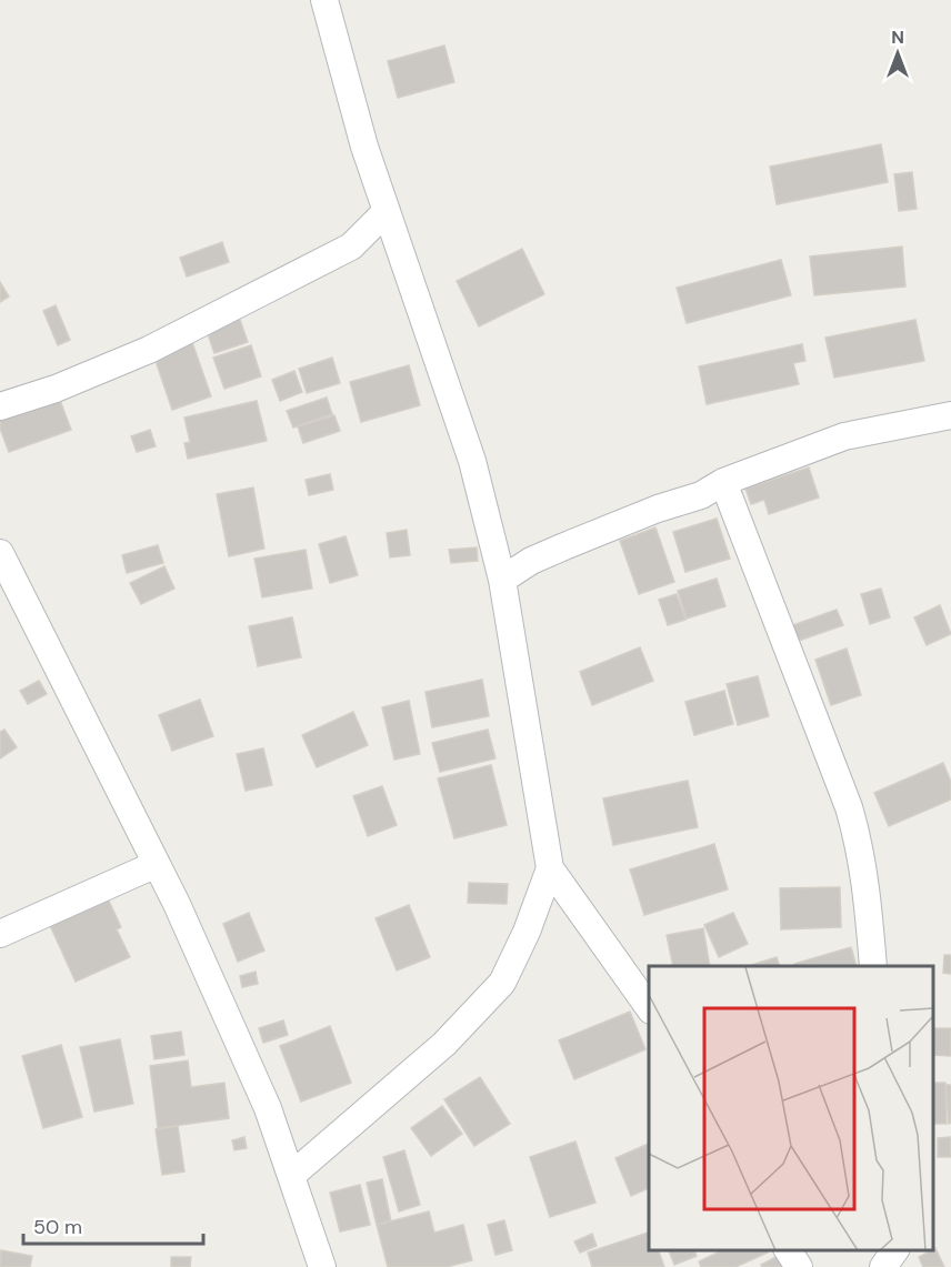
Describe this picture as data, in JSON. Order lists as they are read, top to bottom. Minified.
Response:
{"scale_bar":"50 m","north":"top"}
